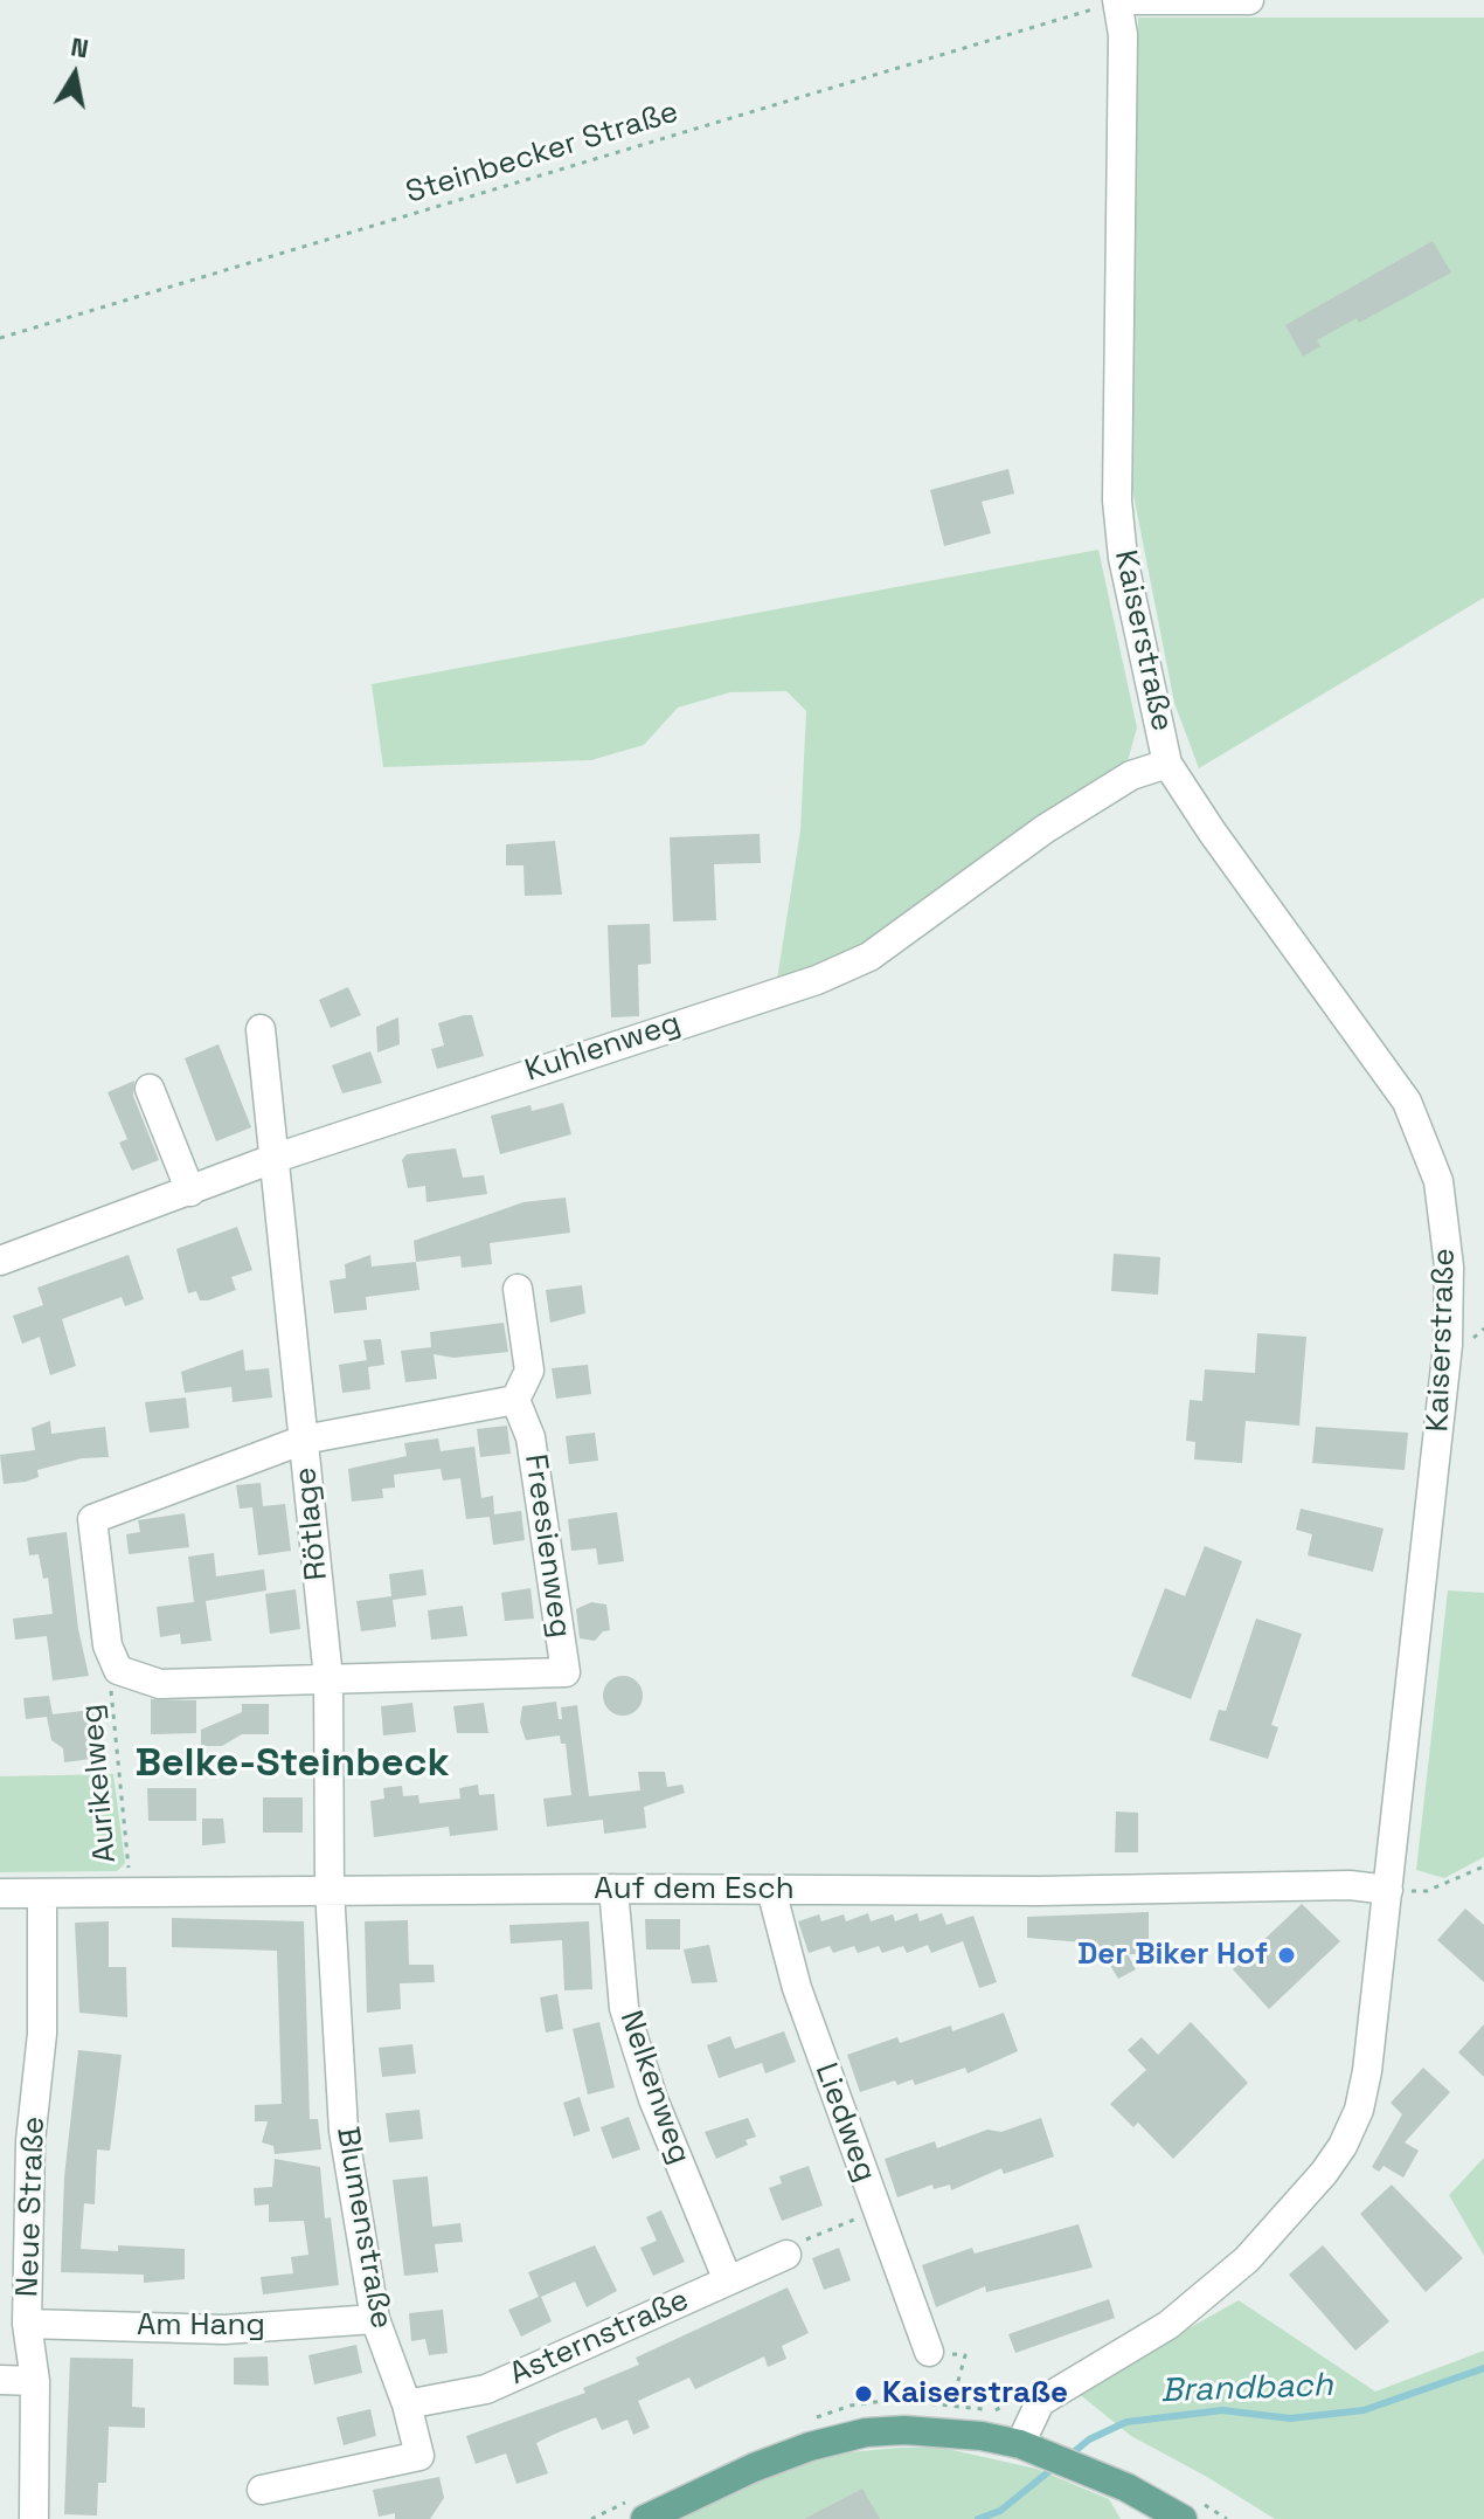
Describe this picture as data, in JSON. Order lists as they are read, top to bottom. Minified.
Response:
{"streets":{"street":["Kaiserstraße","Kuhlenweg","Rötlage","Freesienweg","Auf dem Esch","Nelkenweg","Liedweg","Neue Straße","Blumenstraße","Am Hang","Asternstraße"],"path":["Steinbecker Straße","Aurikelweg"]},"crossings":[["Steinbecker Straße","Kaiserstraße"],["Kaiserstraße","Kuhlenweg"],["Kaiserstraße","Auf dem Esch"],["Kuhlenweg","Rötlage"],["Rötlage","Freesienweg"],["Rötlage","Auf dem Esch"],["Rötlage","Blumenstraße"],["Aurikelweg","Auf dem Esch"],["Auf dem Esch","Nelkenweg"],["Auf dem Esch","Liedweg"],["Auf dem Esch","Neue Straße"],["Auf dem Esch","Blumenstraße"],["Nelkenweg","Asternstraße"],["Neue Straße","Am Hang"],["Blumenstraße","Am Hang"],["Blumenstraße","Asternstraße"]],"districts":["Belke-Steinbeck"],"water":["Brandbach"],"places":["Der Biker Hof","Kaiserstraße"],"north":"top"}
